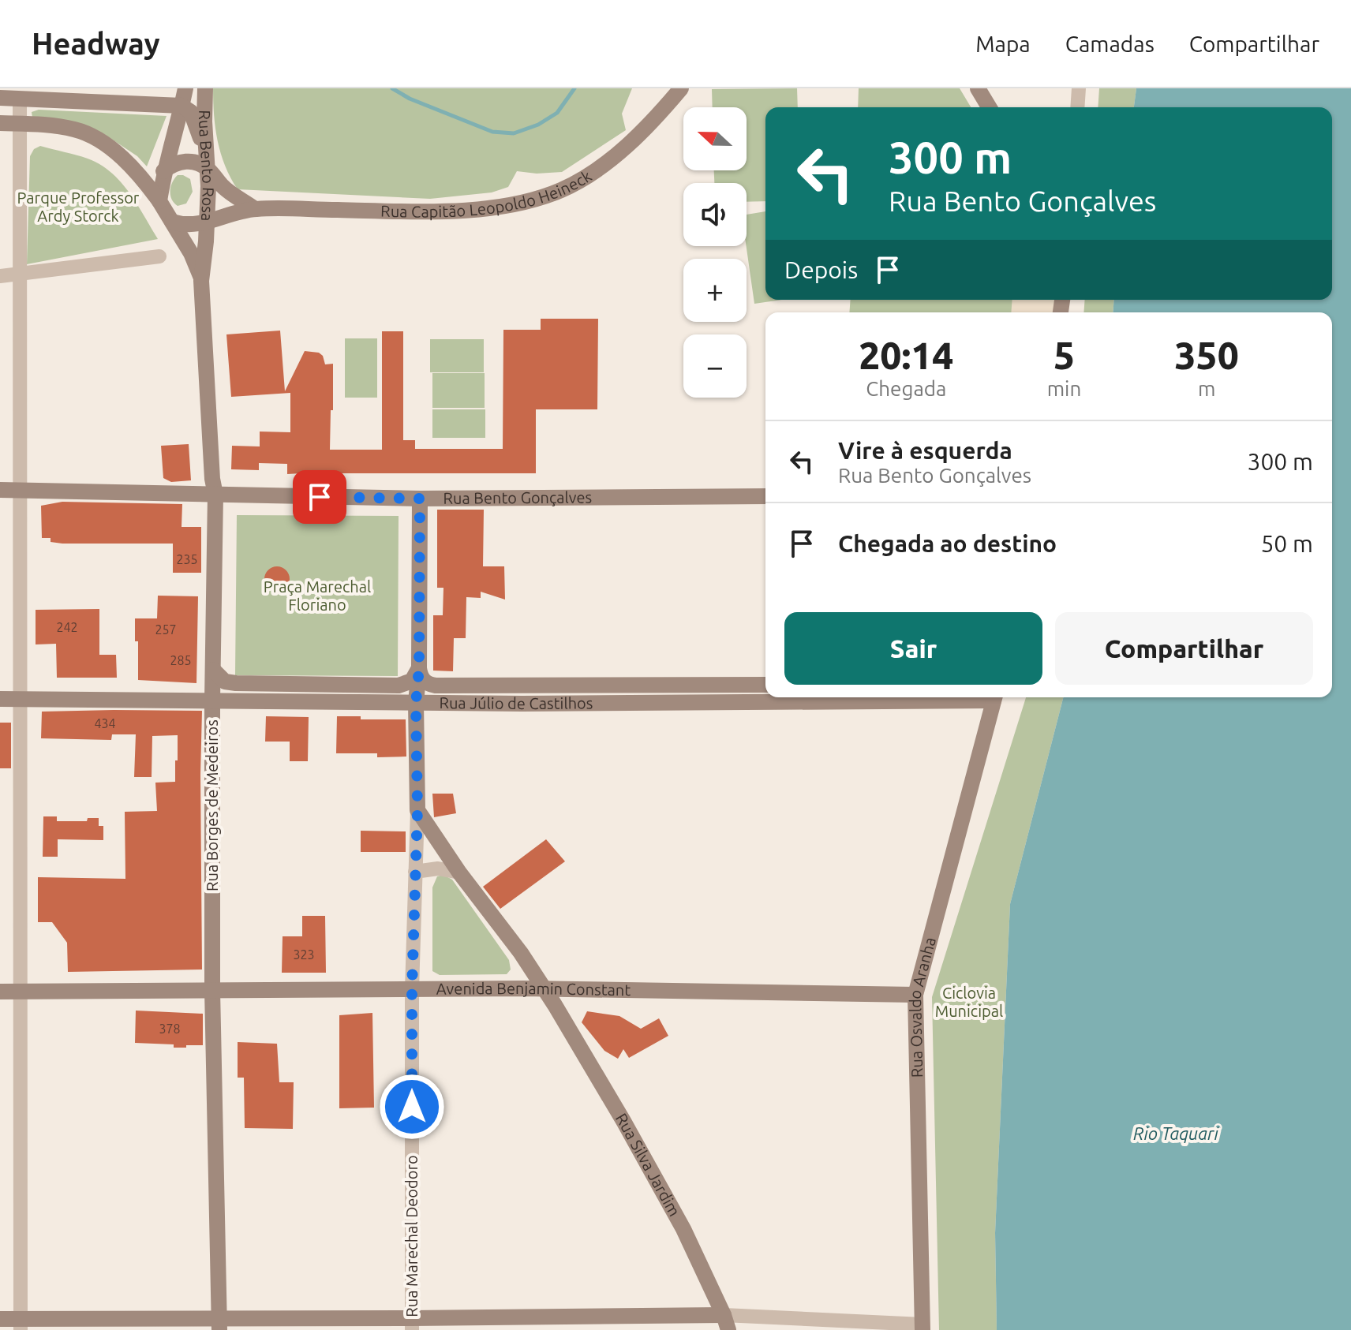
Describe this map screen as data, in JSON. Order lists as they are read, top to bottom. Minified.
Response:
{"streets":{"main road":["Rua Bento Rosa","Rua Capitão Leopoldo Heineck","Rua Bento Gonçalves","Rua Júlio de Castilhos","Rua Borges de Medeiros","Avenida Benjamin Constant","Rua Osvaldo Aranha","Rua Silva Jardim","Rua Marechal Deodoro"]},"crossings":[["Rua Bento Rosa","Rua Borges de Medeiros"],["Rua Bento Gonçalves","Rua Borges de Medeiros"],["Rua Bento Gonçalves","Rua Marechal Deodoro"],["Rua Júlio de Castilhos","Rua Borges de Medeiros"],["Rua Júlio de Castilhos","Rua Marechal Deodoro"],["Rua Borges de Medeiros","Avenida Benjamin Constant"],["Avenida Benjamin Constant","Rua Osvaldo Aranha"],["Avenida Benjamin Constant","Rua Silva Jardim"],["Avenida Benjamin Constant","Rua Marechal Deodoro"],["Rua Silva Jardim","Rua Marechal Deodoro"]],"water":["Rio Taquari"],"parks":["Parque Professor Ardy Storck","Praça Marechal Floriano","Ciclovia Municipal"],"house_numbers":["235","242","257","285","434","323","378"],"north":"left","page":{"header":"Headway","nav":["Mapa","Camadas","Compartilhar"],"map_buttons":["+","−"],"turn":["300 m","Rua Bento Gonçalves"],"then":"Depois","eta":["20:14","Chegada","5","min","350","m"],"list":[{"name":"Vire à esquerda","note":"Rua Bento Gonçalves","value":"300 m"},{"name":"Chegada ao destino","value":"50 m"}],"buttons":["Sair","Compartilhar"]}}
